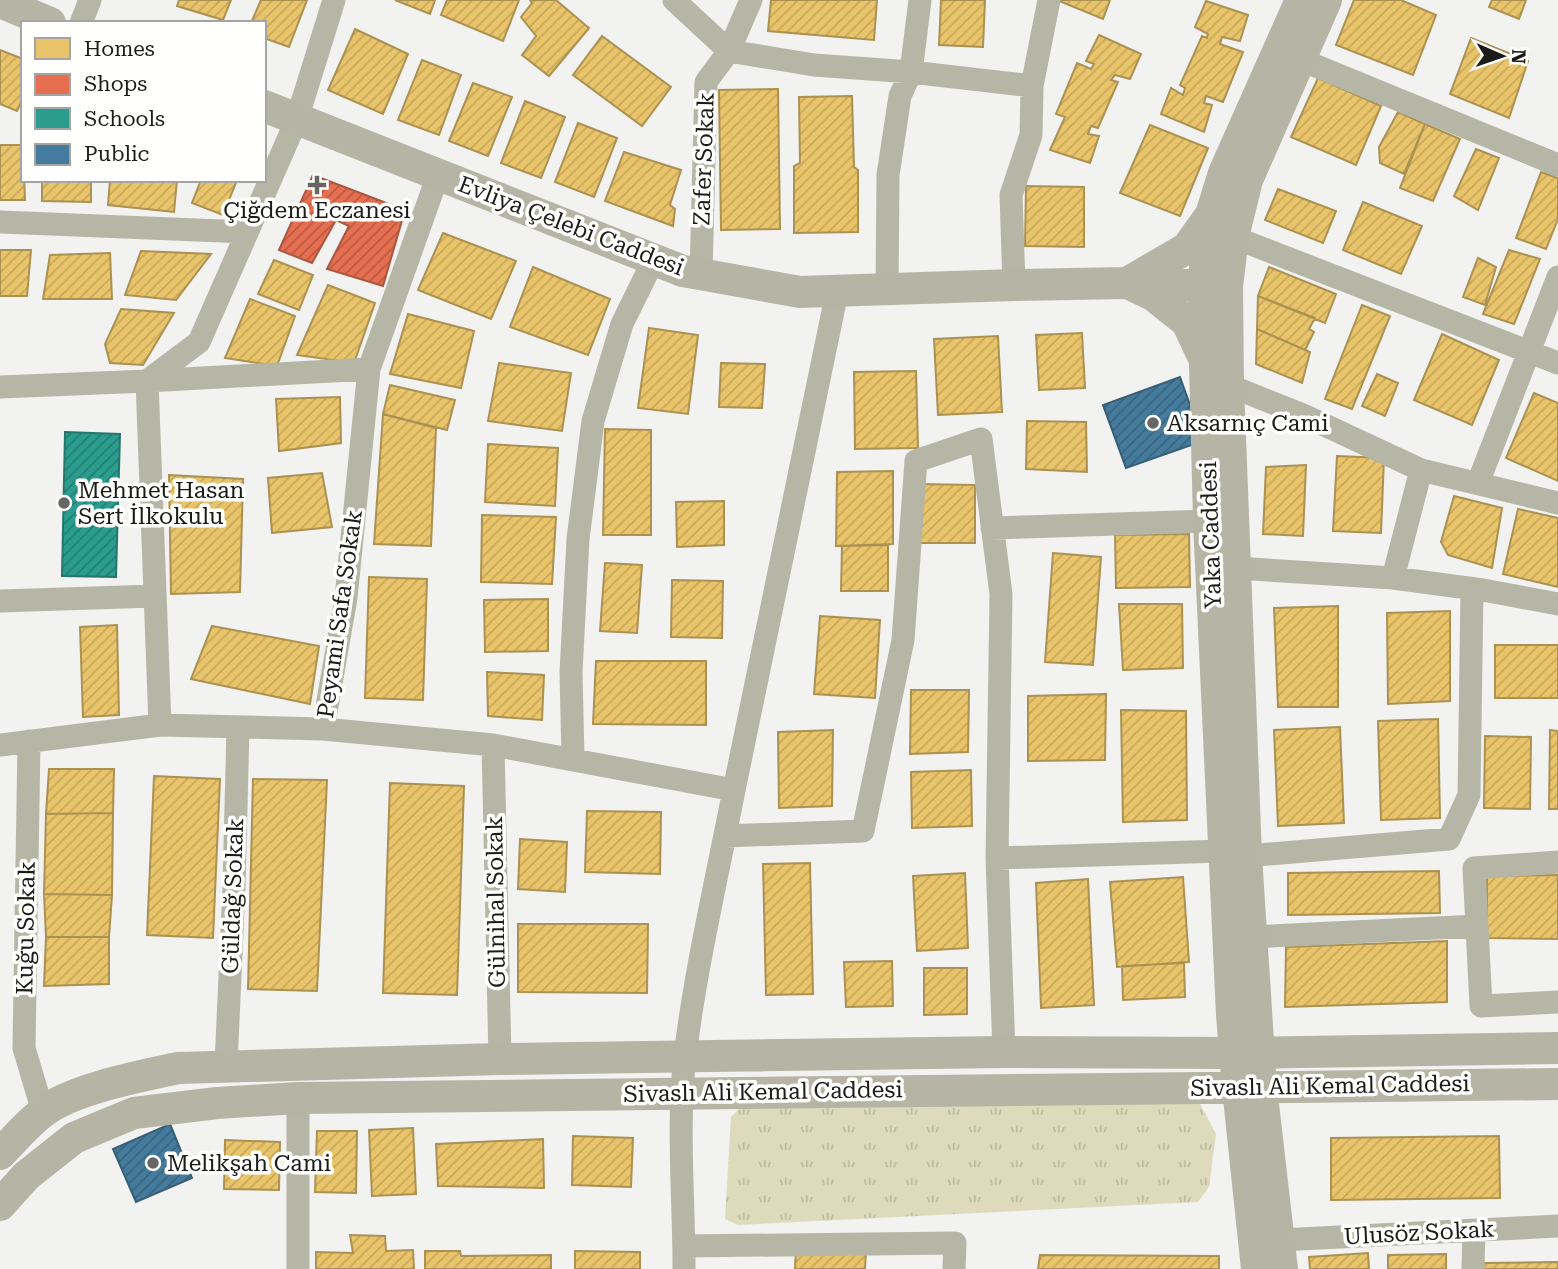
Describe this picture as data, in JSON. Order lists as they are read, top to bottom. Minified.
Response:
{"streets":{"street":["Zafer Sokak","Evliya Çelebi Caddesi","Yaka Caddesi","Peyami Safa Sokak","Güldağ Sokak","Gülnihal Sokak","Kuğu Sokak","Sivaslı Ali Kemal Caddesi","Ulusöz Sokak"]},"crossings":[["Zafer Sokak","Evliya Çelebi Caddesi"],["Evliya Çelebi Caddesi","Yaka Caddesi"],["Evliya Çelebi Caddesi","Peyami Safa Sokak"],["Yaka Caddesi","Sivaslı Ali Kemal Caddesi"],["Peyami Safa Sokak","Güldağ Sokak"],["Peyami Safa Sokak","Kuğu Sokak"],["Güldağ Sokak","Sivaslı Ali Kemal Caddesi"],["Gülnihal Sokak","Sivaslı Ali Kemal Caddesi"],["Kuğu Sokak","Sivaslı Ali Kemal Caddesi"]],"places":{"health":["Çiğdem Eczanesi"],"other":["Aksarnıç Cami","Mehmet Hasan Sert İlkokulu","Melikşah Cami"]},"legend":["Homes","Shops","Schools","Public"],"north":"right"}
